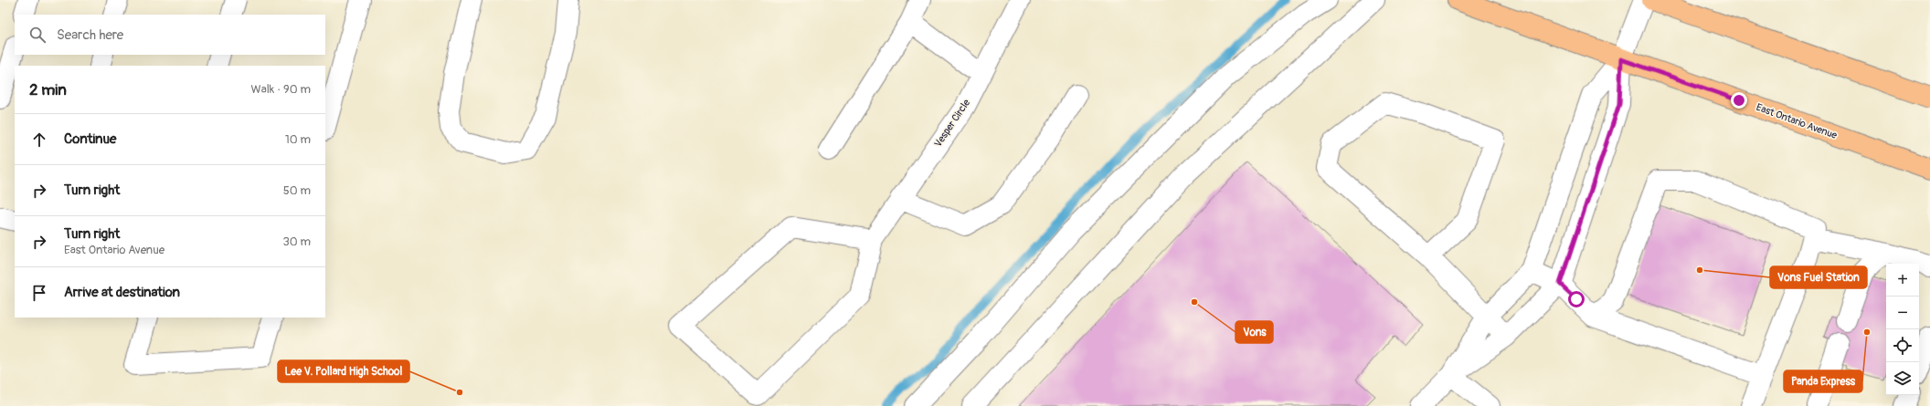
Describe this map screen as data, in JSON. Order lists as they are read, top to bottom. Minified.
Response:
{"streets":{"main road":["East Ontario Avenue"],"street":["Vesper Circle"]},"places":["Vons Fuel Station","Vons","Panda Express","Lee V. Pollard High School"],"page":{"search":"Search here","heading":["2 min","Walk · 90 m"],"list":[["Continue","10 m"],["Turn right","50 m"],["Turn right","East Ontario Avenue","30 m"],"Arrive at destination"],"map_buttons":["+","−"]}}
